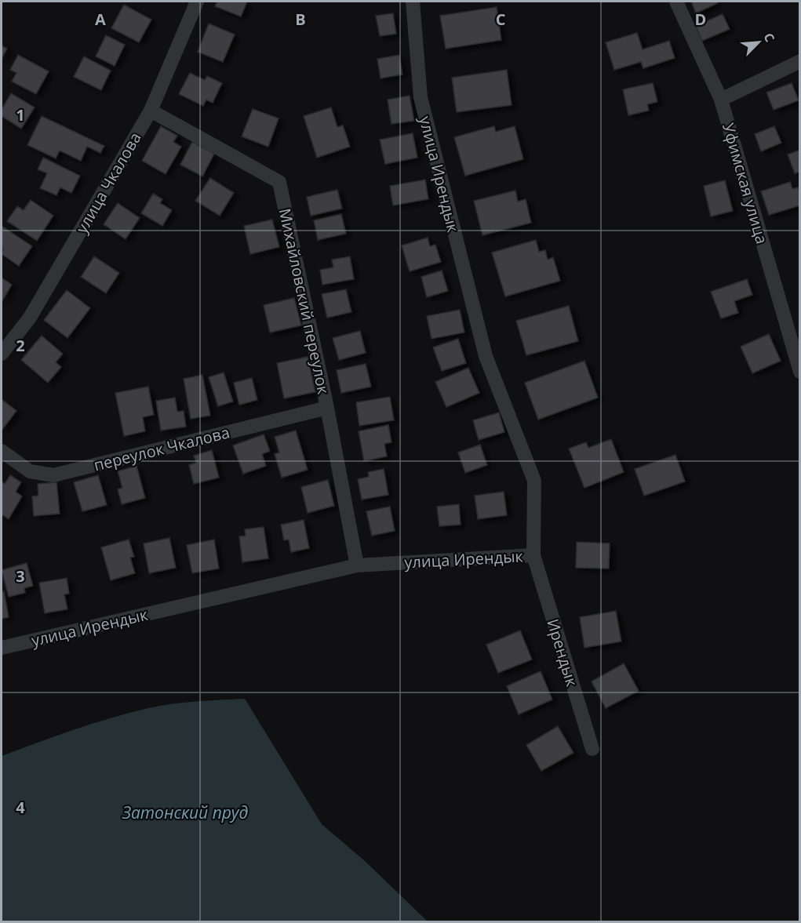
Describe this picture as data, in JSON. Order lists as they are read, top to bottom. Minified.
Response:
{"streets":{"street":["улица Ирендык","улица Чкалова","Уфимская улица","Михайловский переулок","переулок Чкалова","Ирендык"]},"crossings":[["улица Ирендык","Михайловский переулок"],["улица Ирендык","Ирендык"],["улица Чкалова","Михайловский переулок"],["Михайловский переулок","переулок Чкалова"]],"water":["Затонский пруд"],"north":"top right","grid":{"columns":["A","B","C","D"],"rows":["1","2","3","4"]}}
